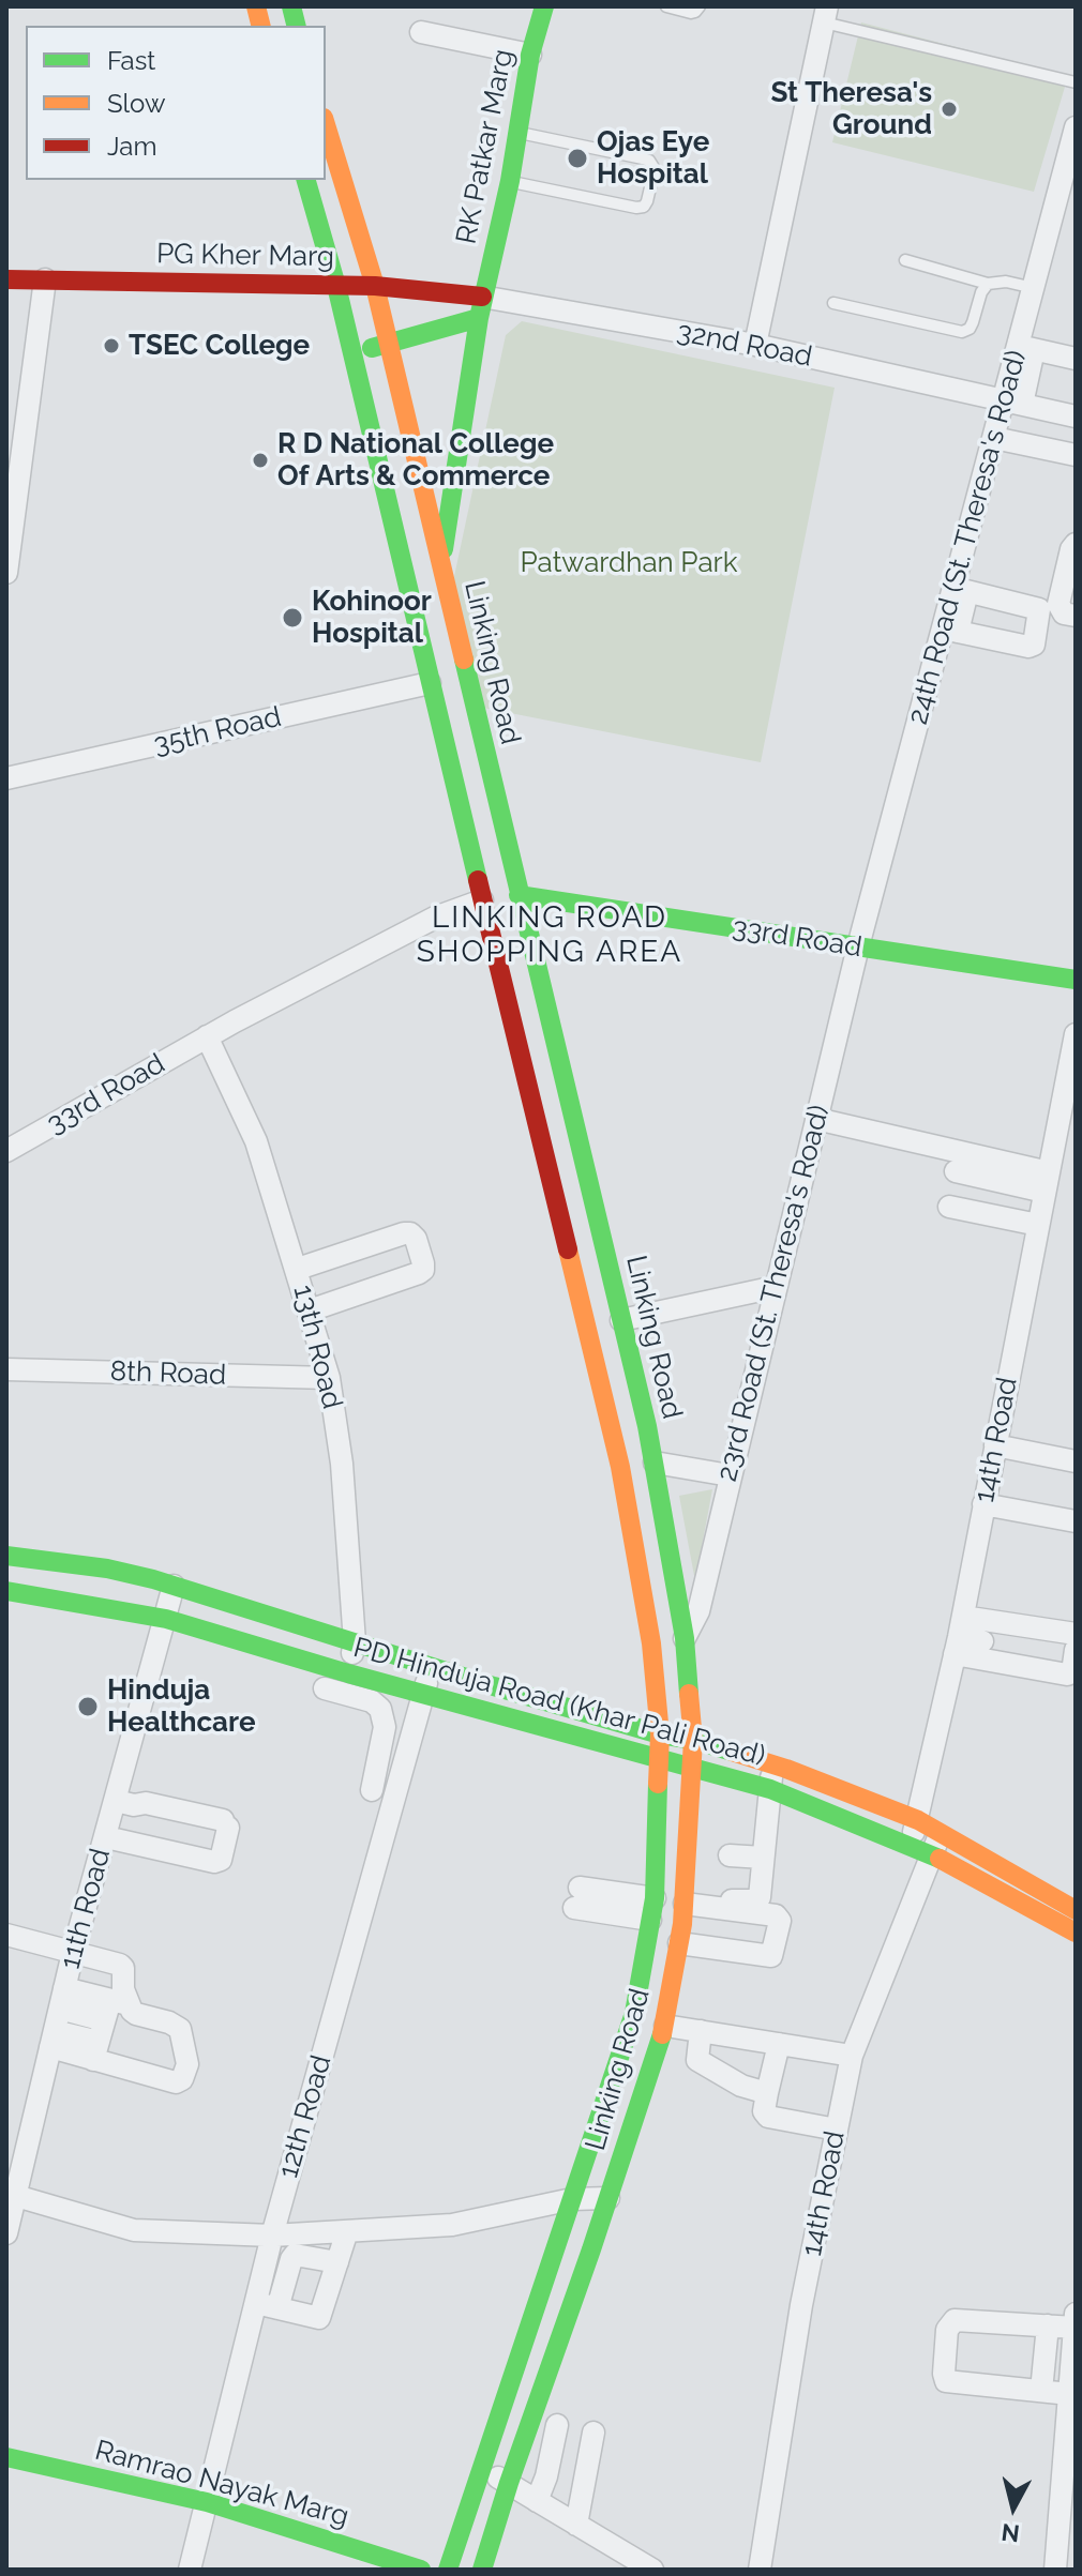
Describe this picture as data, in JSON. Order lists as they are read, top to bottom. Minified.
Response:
{"streets":{"main road":["RK Patkar Marg","PG Kher Marg","Linking Road","33rd Road","PD Hinduja Road (Khar Pali Road)","Ramrao Nayak Marg"],"street":["32nd Road","24th Road (St. Theresa's Road)","35th Road","23rd Road (St. Theresa's Road)","13th Road","8th Road","14th Road","11th Road","12th Road"]},"crossings":[["RK Patkar Marg","PG Kher Marg"],["RK Patkar Marg","32nd Road"],["RK Patkar Marg","Linking Road"],["PG Kher Marg","32nd Road"],["PG Kher Marg","Linking Road"],["32nd Road","24th Road (St. Theresa's Road)"],["24th Road (St. Theresa's Road)","33rd Road"],["24th Road (St. Theresa's Road)","23rd Road (St. Theresa's Road)"],["Linking Road","35th Road"],["Linking Road","33rd Road"],["Linking Road","23rd Road (St. Theresa's Road)"],["Linking Road","PD Hinduja Road (Khar Pali Road)"],["33rd Road","23rd Road (St. Theresa's Road)"],["33rd Road","13th Road"],["13th Road","8th Road"],["13th Road","PD Hinduja Road (Khar Pali Road)"],["14th Road","PD Hinduja Road (Khar Pali Road)"],["PD Hinduja Road (Khar Pali Road)","11th Road"],["PD Hinduja Road (Khar Pali Road)","12th Road"],["12th Road","Ramrao Nayak Marg"]],"districts":["LINKING ROAD SHOPPING AREA"],"parks":["Patwardhan Park"],"places":["St Theresa's Ground","Ojas Eye Hospital","TSEC College","R D National College Of Arts & Commerce","Kohinoor Hospital","Hinduja Healthcare"],"legend":["Fast","Slow","Jam"],"north":"bottom"}
